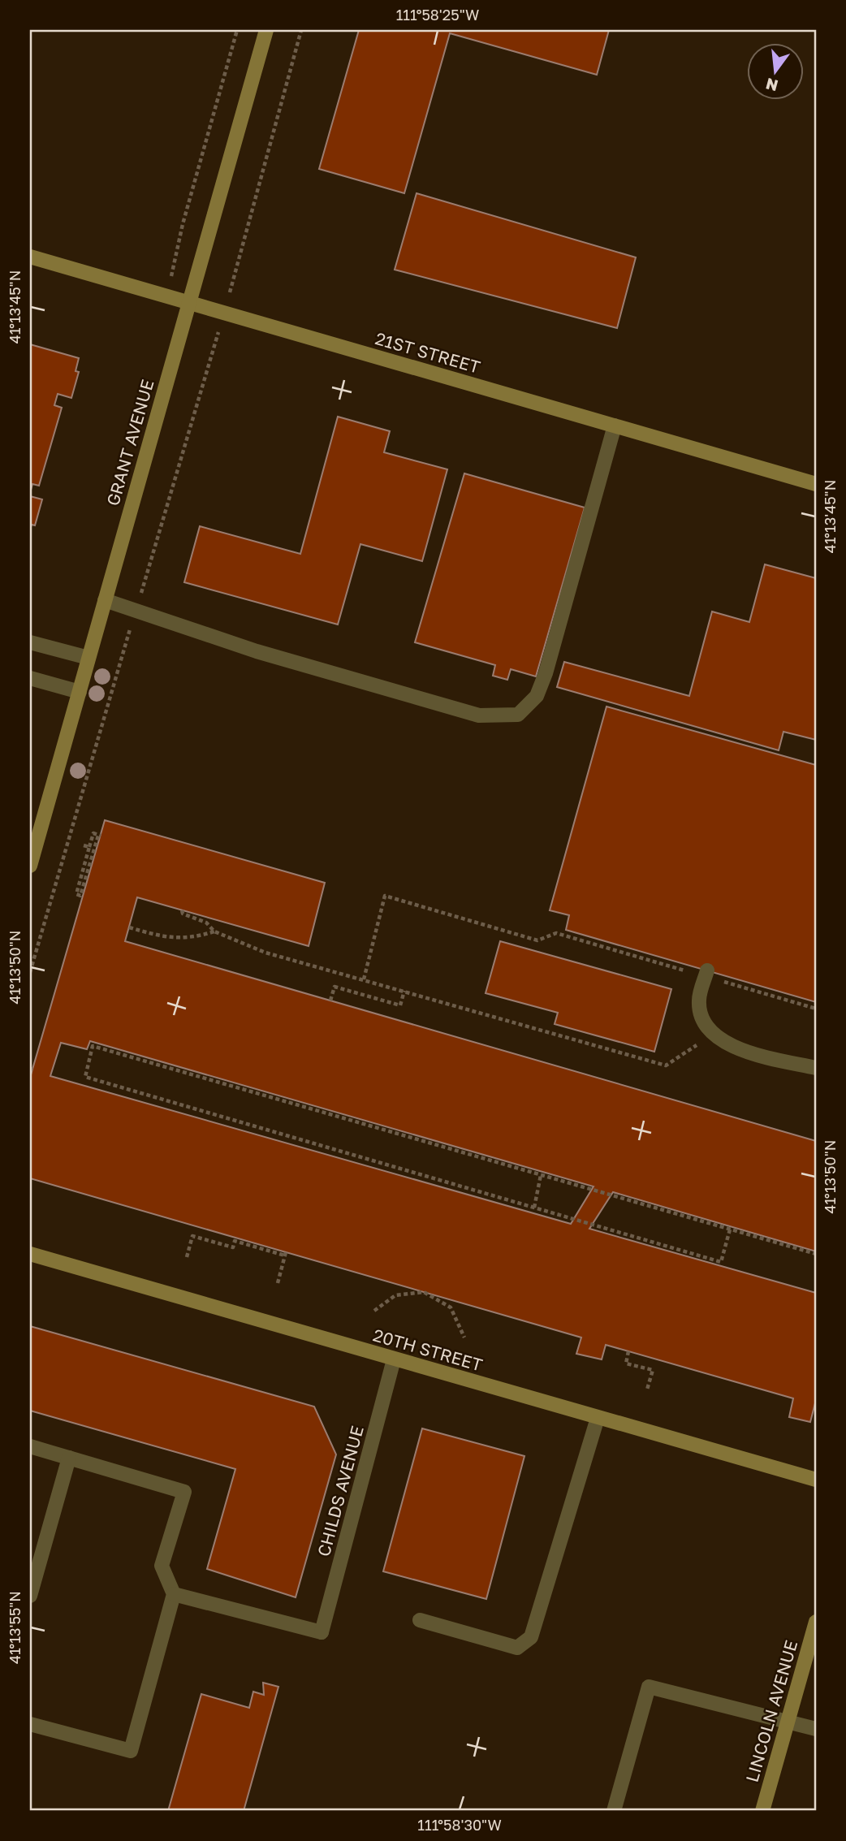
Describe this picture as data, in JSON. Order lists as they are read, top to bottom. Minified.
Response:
{"streets":{"main road":["21ST STREET","GRANT AVENUE","20TH STREET","LINCOLN AVENUE"],"street":["CHILDS AVENUE"]},"crossings":[["21ST STREET","GRANT AVENUE"],["20TH STREET","CHILDS AVENUE"]],"north":"bottom","coordinates":["111°58'25\"W","41°13'45\"N","41°13'50\"N","41°13'55\"N","111°58'30\"W"]}
